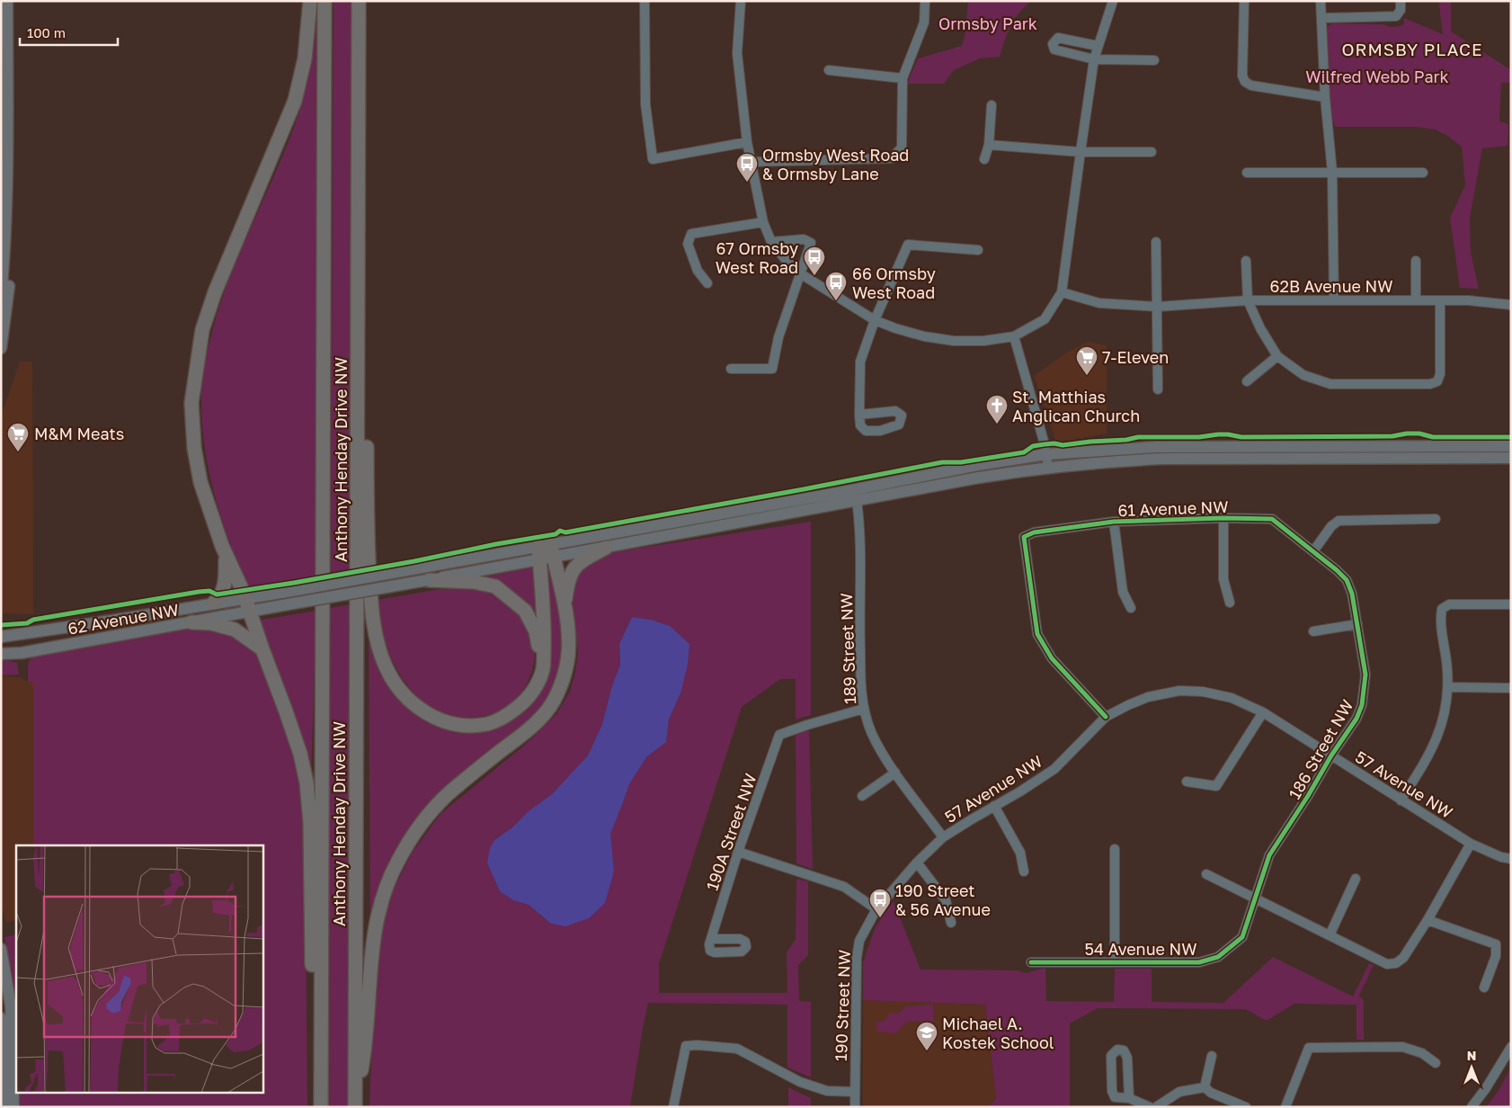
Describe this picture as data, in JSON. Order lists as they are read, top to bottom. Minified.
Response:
{"streets":{"highway":["Anthony Henday Drive NW"],"main road":["62 Avenue NW"],"street":["62B Avenue NW","61 Avenue NW","189 Street NW","186 Street NW","57 Avenue NW","190A Street NW","54 Avenue NW","190 Street NW"]},"crossings":[["61 Avenue NW","186 Street NW"],["61 Avenue NW","57 Avenue NW"],["189 Street NW","57 Avenue NW"],["189 Street NW","190A Street NW"],["186 Street NW","57 Avenue NW"],["186 Street NW","54 Avenue NW"],["57 Avenue NW","190 Street NW"]],"districts":["ORMSBY PLACE"],"parks":["Ormsby Park","Wilfred Webb Park"],"places":{"bus stop":["Ormsby West Road & Ormsby Lane","67 Ormsby West Road","66 Ormsby West Road","190 Street & 56 Avenue"],"supermarket":["7-Eleven","M&M Meats"],"church":["St. Matthias Anglican Church"],"school or university":["Michael A. Kostek School"]},"scale_bar":"100 m","north":"top"}
